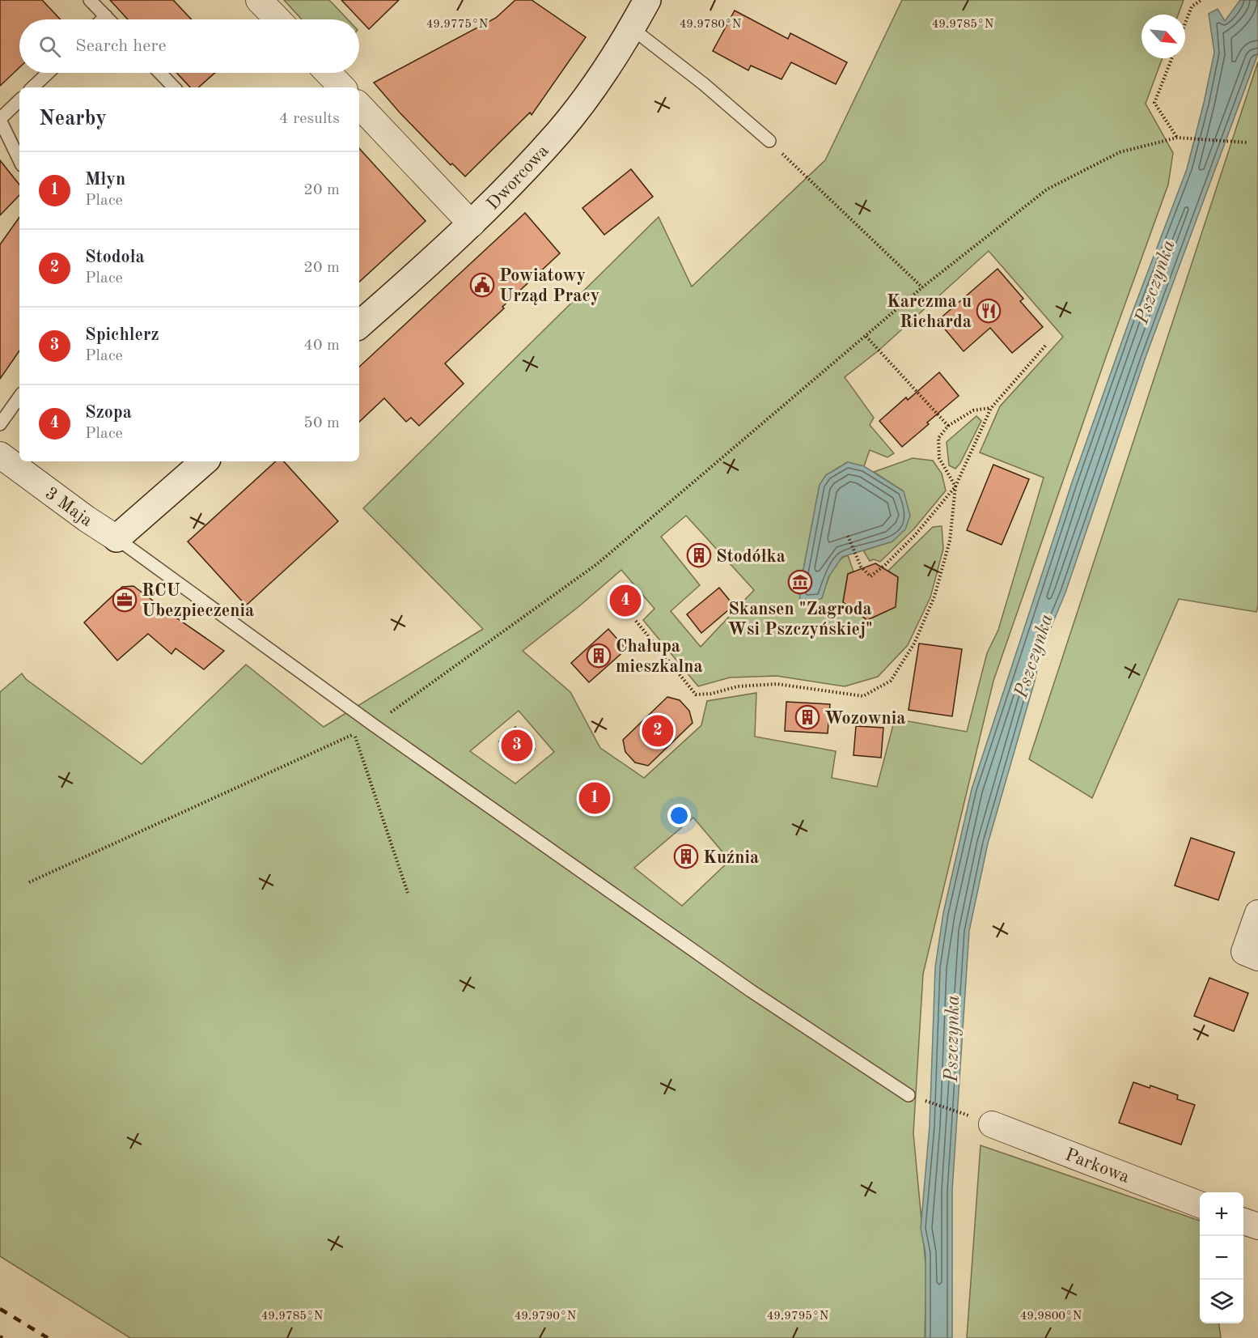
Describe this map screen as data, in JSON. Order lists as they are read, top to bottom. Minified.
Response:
{"streets":{"street":["Dworcowa","3 Maja","Parkowa"]},"water":["Pszczynka"],"places":{"public building":["Powiatowy Urząd Pracy"],"restaurant":["Karczma u Richarda"],"building":["Stodółka","Chałupa mieszkalna","Wozownia","Kuźnia"],"museum":["Skansen \"Zagroda Wsi Pszczyńskiej\""],"office":["RCU Ubezpieczenia"]},"north":"bottom right","page":{"search":"Search here","heading":["Nearby","4 results"],"list":[{"mark":"1","name":"Młyn","note":"Place","value":"20 m"},{"mark":"2","name":"Stodoła","note":"Place","value":"20 m"},{"mark":"3","name":"Spichlerz","note":"Place","value":"40 m"},{"mark":"4","name":"Szopa","note":"Place","value":"50 m"}],"pins":["4","2","3","1"],"map_buttons":["+","−"]},"coordinates":["49.9775°N","49.9780°N","49.9785°N","49.9790°N","49.9795°N","49.9800°N"]}
